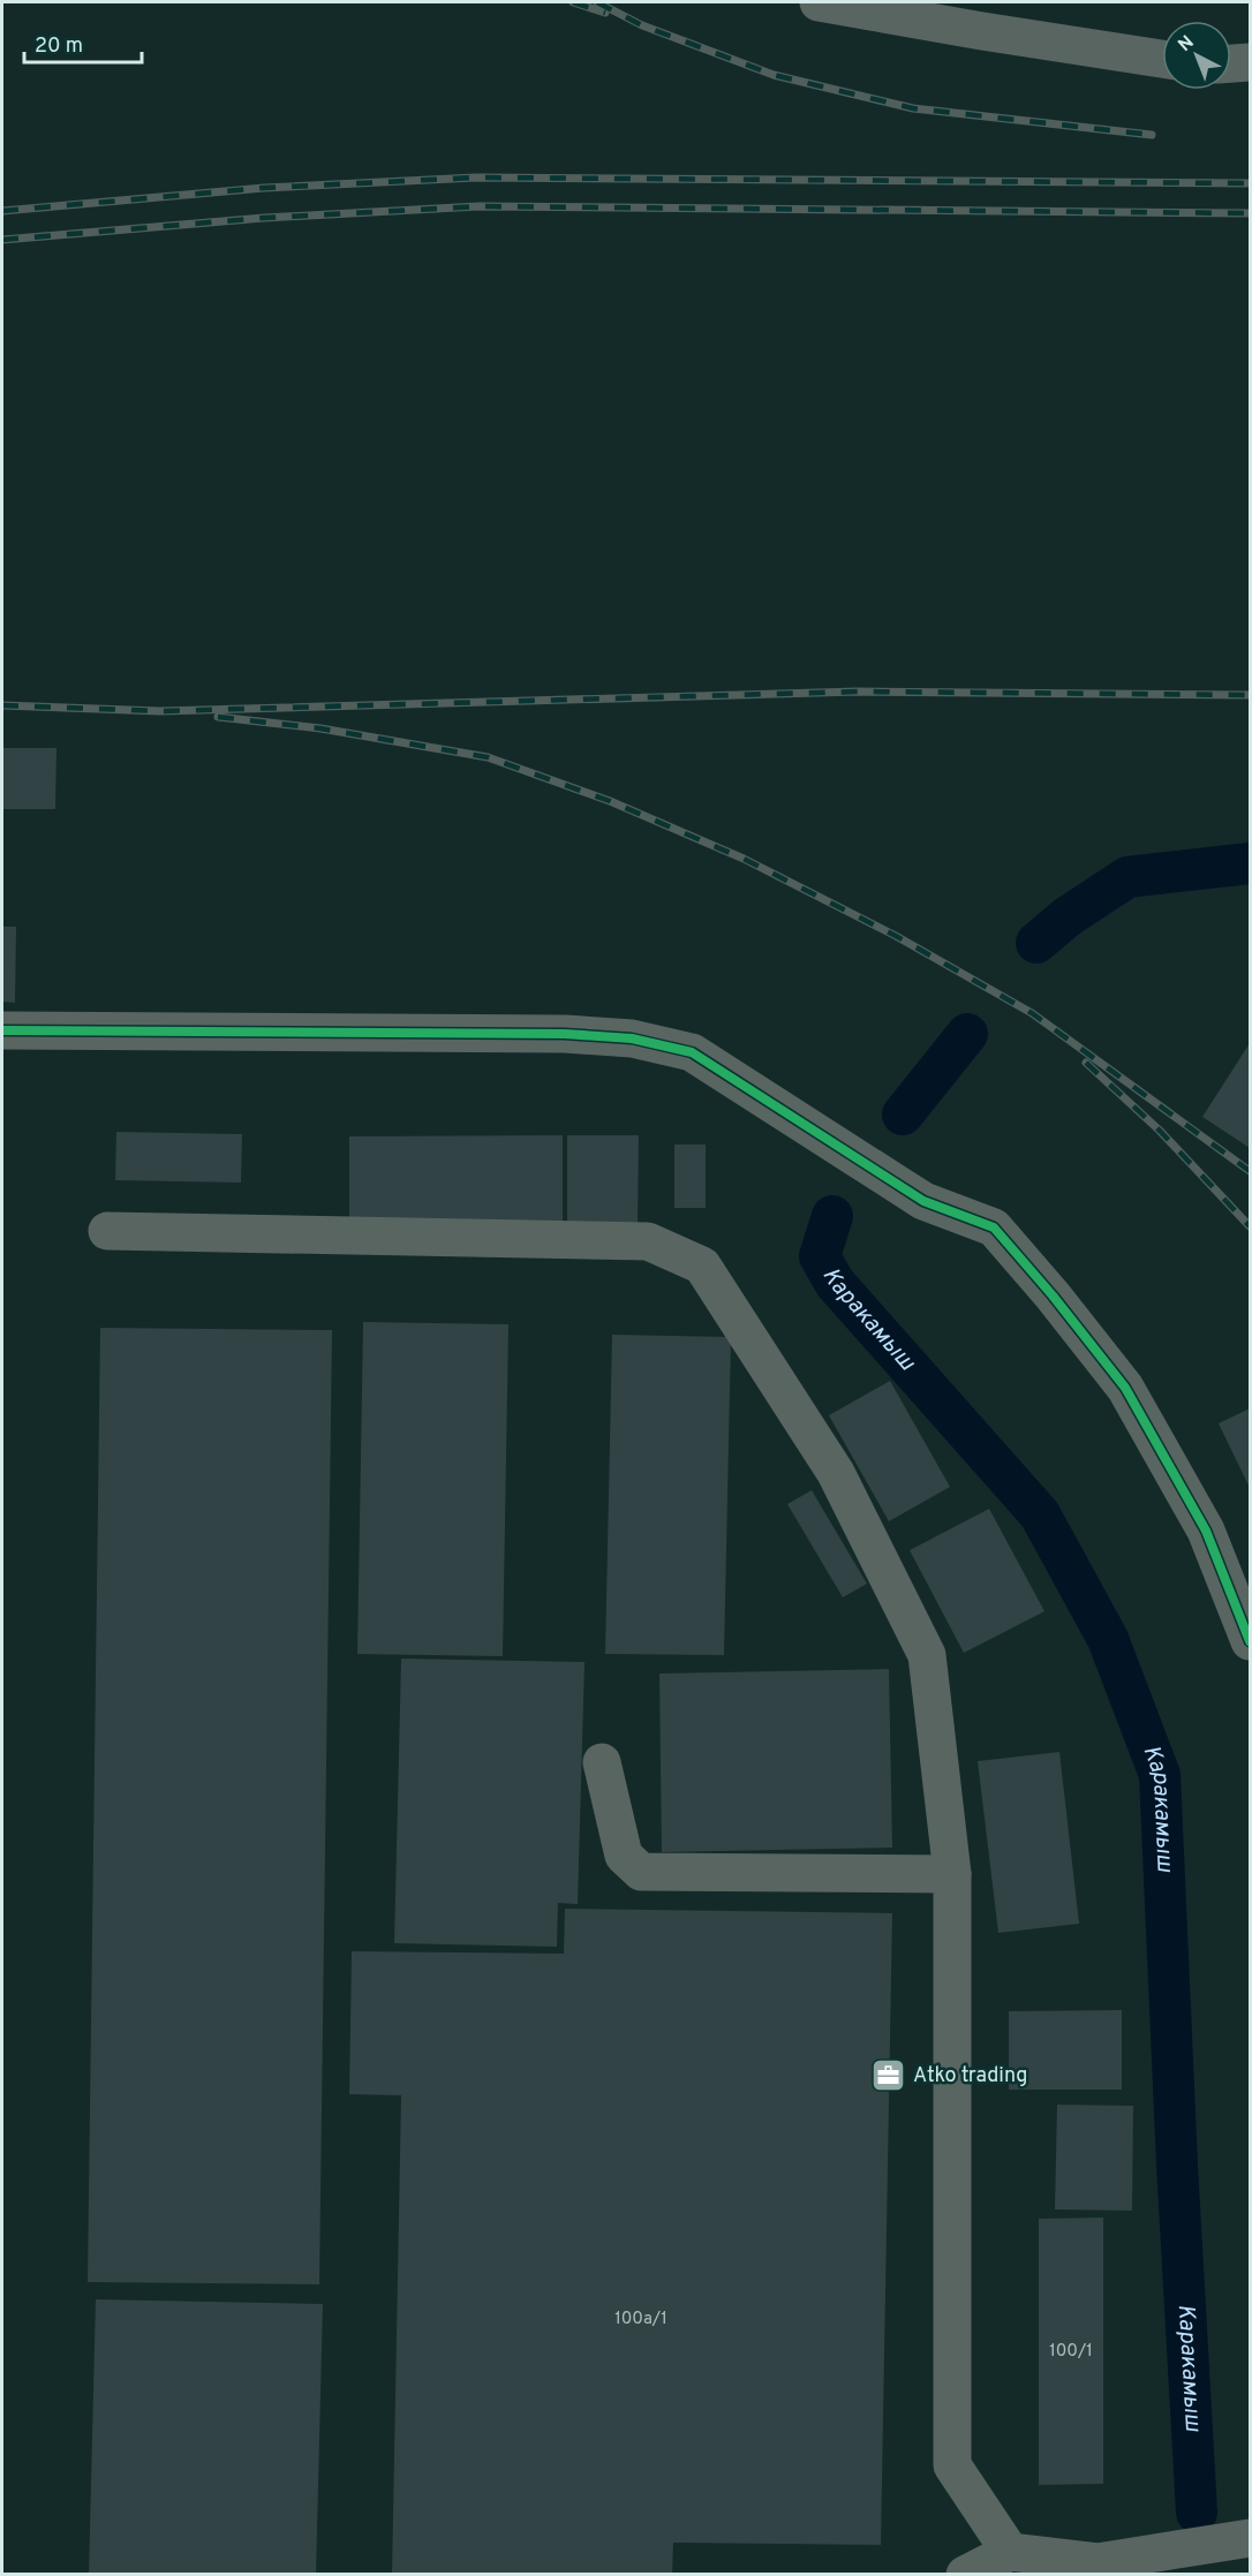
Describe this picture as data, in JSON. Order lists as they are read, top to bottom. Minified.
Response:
{"water":["Каракамыш"],"places":{"office":["Atko trading"]},"house_numbers":["100a/1","100/1"],"scale_bar":"20 m","north":"top left"}
